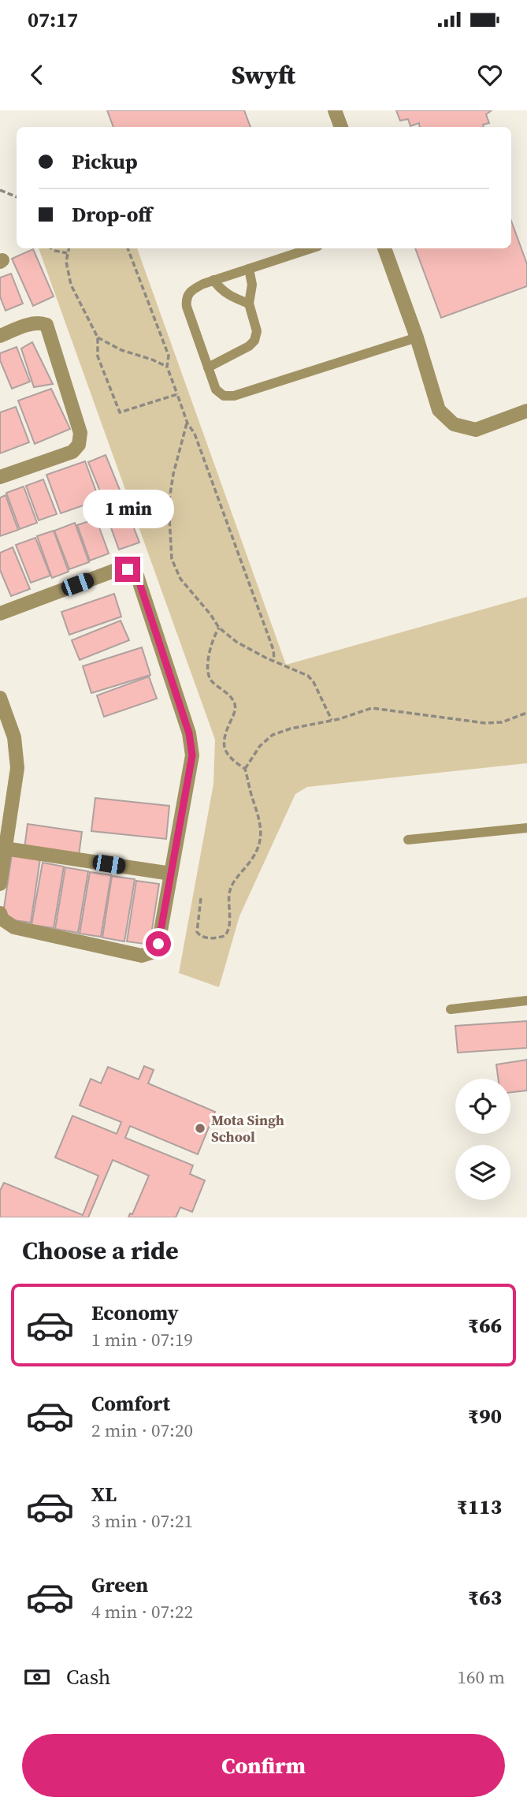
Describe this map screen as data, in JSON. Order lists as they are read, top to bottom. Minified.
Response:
{"places":["Mota Singh School"],"page":{"status":"07:17","header":"Swyft","banner":["Pickup","Drop-off"],"bubble":"1 min","heading":"Choose a ride","list":[{"name":"Economy","note":"1 min · 07:19","value":"₹66"},{"name":"Comfort","note":"2 min · 07:20","value":"₹90"},{"name":"XL","note":"3 min · 07:21","value":"₹113"},{"name":"Green","note":"4 min · 07:22","value":"₹63"}],"pay":["Cash","160 m"],"buttons":"Confirm"}}
